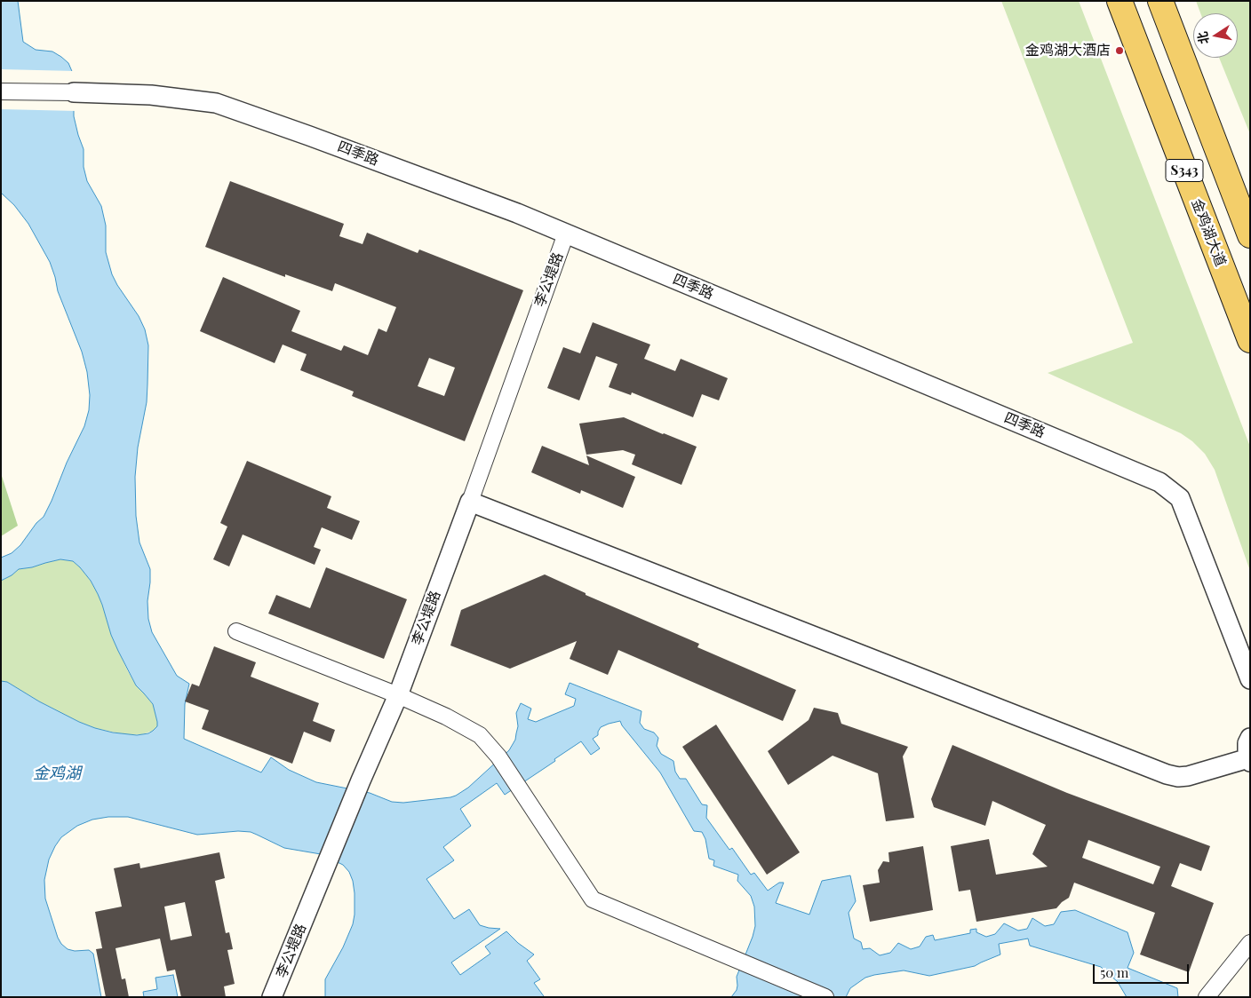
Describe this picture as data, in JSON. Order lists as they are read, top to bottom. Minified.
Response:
{"streets":{"main road":["S343","金鸡湖大道"],"street":["四季路","李公堤路"]},"crossings":[["四季路","李公堤路"]],"water":["金鸡湖"],"places":["金鸡湖大酒店"],"scale_bar":"50 m","north":"left"}
